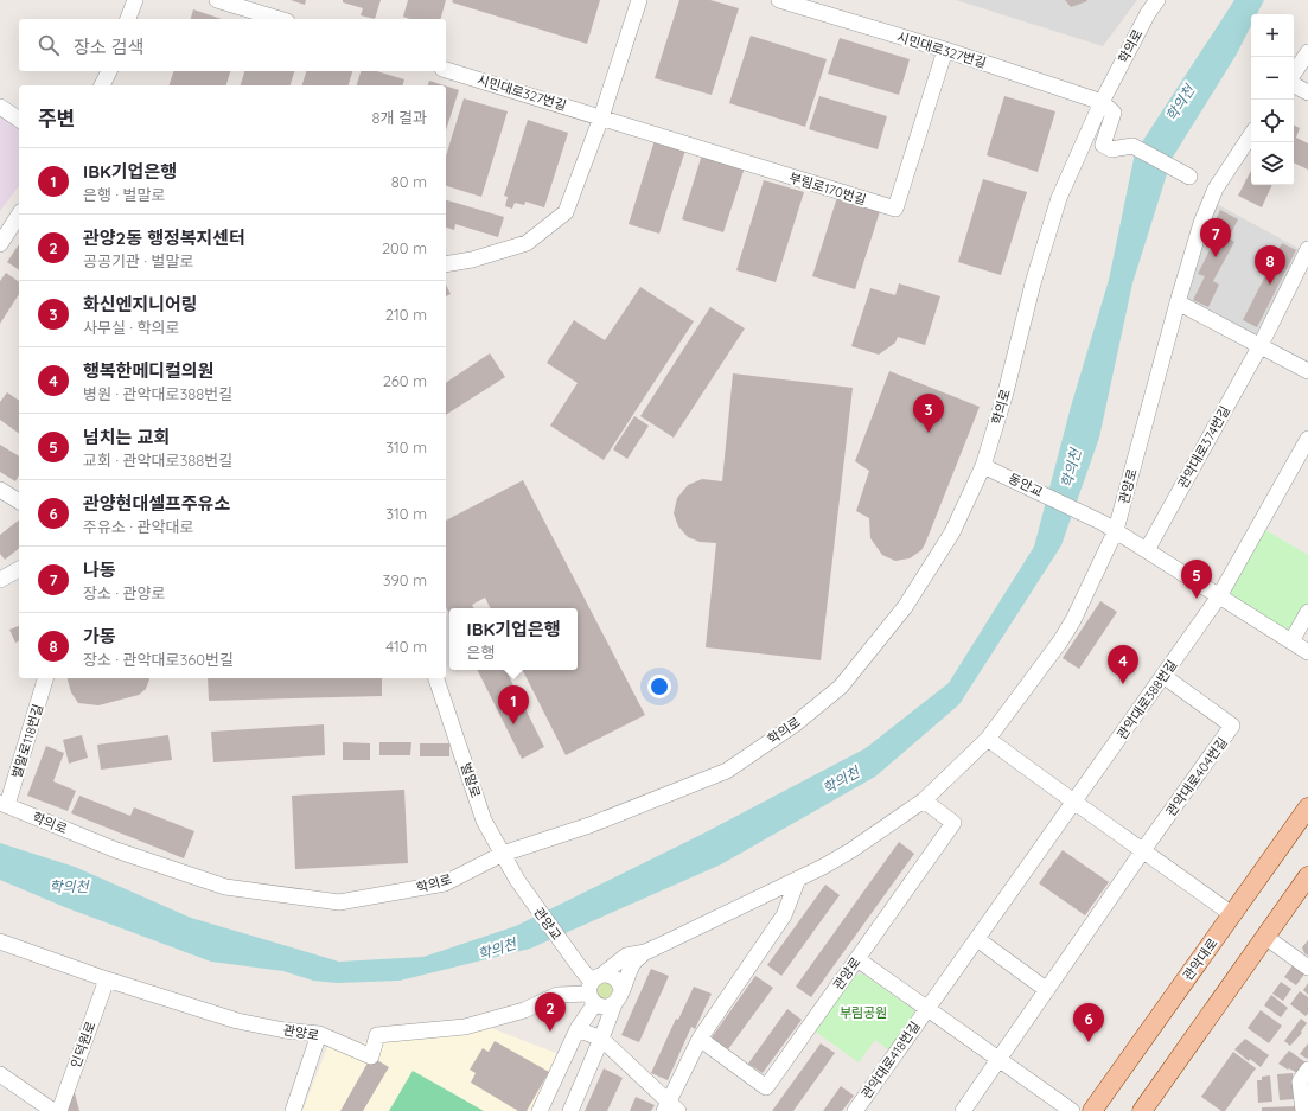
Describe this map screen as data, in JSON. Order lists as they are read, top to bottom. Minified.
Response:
{"streets":{"main road":["관악대로"],"street":["학의로","시민대로327번길","부림로170번길","관악대로374번길","동안교","관양로","관악대로388번길","벌말로118번길","관악대로404번길","벌말로","관양교","인덕원로","관악대로418번길"]},"crossings":[["학의로","시민대로327번길"],["학의로","동안교"],["학의로","벌말로118번길"],["학의로","벌말로"],["시민대로327번길","부림로170번길"],["동안교","관양로"],["관양로","관양교"],["관양로","인덕원로"],["관양로","관악대로418번길"],["관악대로388번길","관악대로404번길"],["관악대로404번길","관악대로418번길"],["벌말로","관양교"]],"water":["학의천"],"parks":["부림공원"],"page":{"map_buttons":["+","−"],"search":"장소 검색","heading":["주변","8개 결과"],"list":[{"mark":"1","name":"IBK기업은행","note":"은행 · 벌말로","value":"80 m"},{"mark":"2","name":"관양2동 행정복지센터","note":"공공기관 · 벌말로","value":"200 m"},{"mark":"3","name":"화신엔지니어링","note":"사무실 · 학의로","value":"210 m"},{"mark":"4","name":"행복한메디컬의원","note":"병원 · 관악대로388번길","value":"260 m"},{"mark":"5","name":"넘치는 교회","note":"교회 · 관악대로388번길","value":"310 m"},{"mark":"6","name":"관양현대셀프주유소","note":"주유소 · 관악대로","value":"310 m"},{"mark":"7","name":"나동","note":"장소 · 관양로","value":"390 m"},{"mark":"8","name":"가동","note":"장소 · 관악대로360번길","value":"410 m"}],"pins":["7","8","3","5","4","1","2","6"],"popup":["IBK기업은행","은행"]}}
